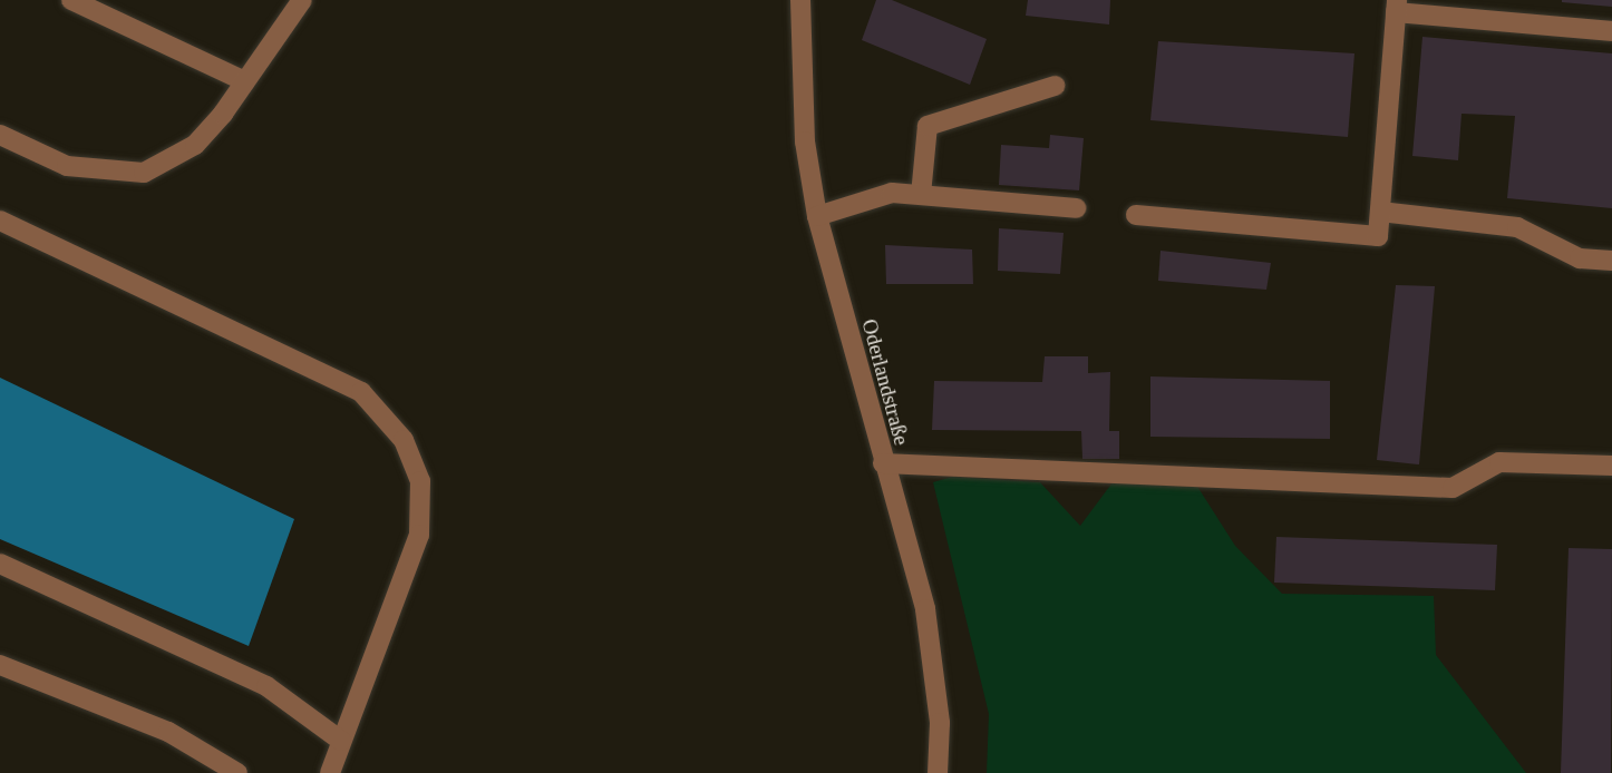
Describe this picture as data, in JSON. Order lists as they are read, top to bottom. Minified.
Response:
{"streets":{"street":["Oderlandstraße"]}}
